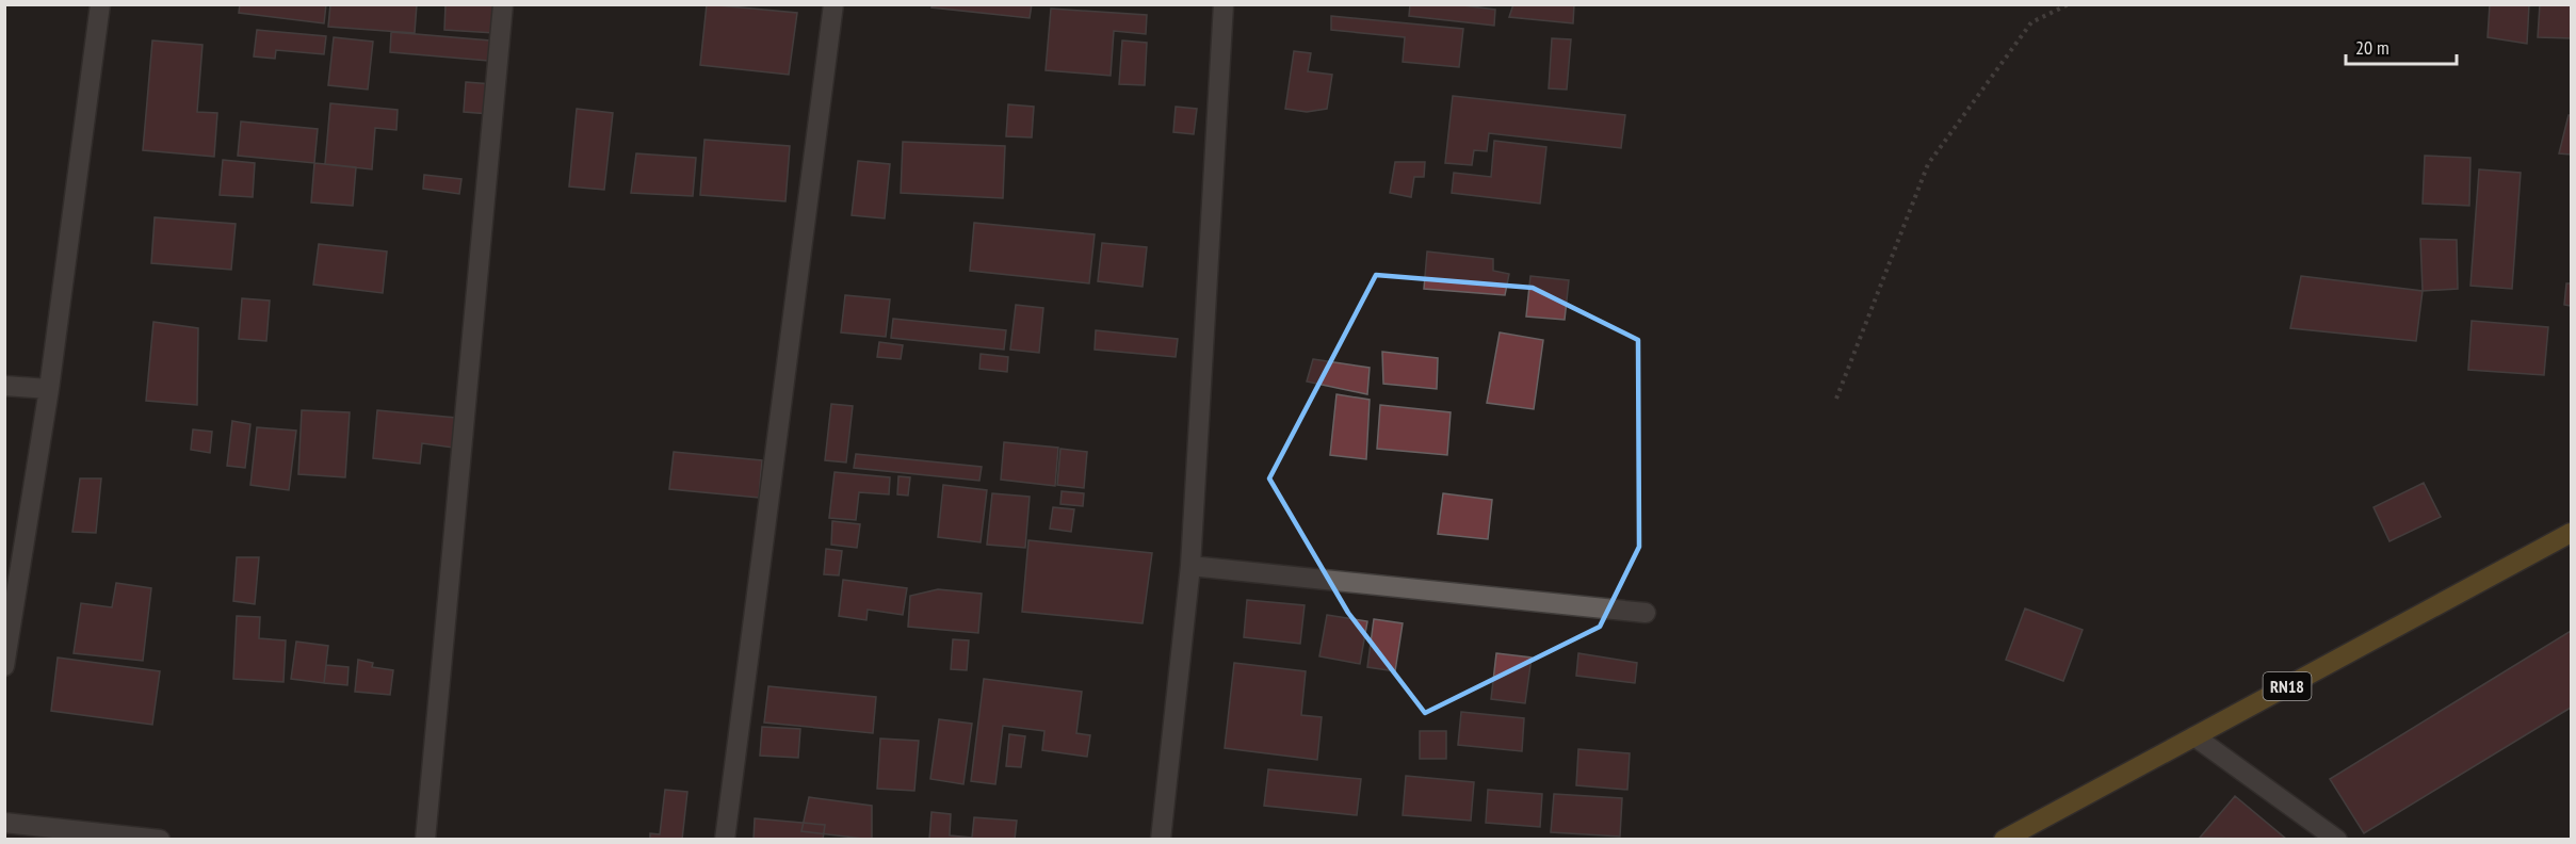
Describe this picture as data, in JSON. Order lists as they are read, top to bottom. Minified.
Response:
{"streets":{"main road":["RN18"]},"scale_bar":"20 m"}
